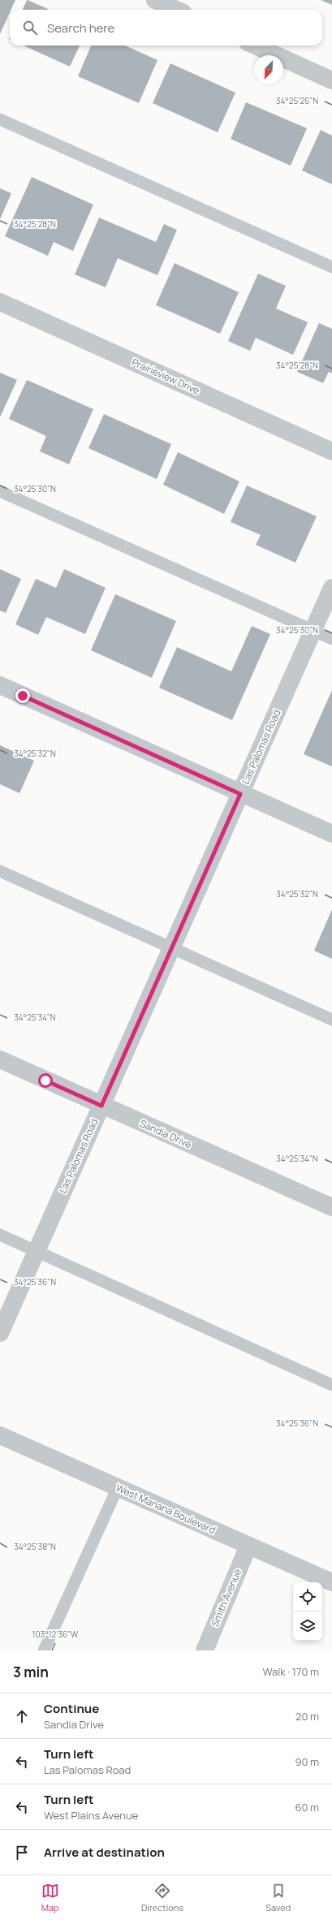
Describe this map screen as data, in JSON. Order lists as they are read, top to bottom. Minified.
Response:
{"streets":{"street":["Prairieview Drive","Las Palomas Road","Sandia Drive","West Manana Boulevard","Smith Avenue"]},"crossings":[["Las Palomas Road","Sandia Drive"],["West Manana Boulevard","Smith Avenue"]],"north":"bottom left","page":{"search":"Search here","heading":["3 min","Walk · 170 m"],"list":[["Continue","Sandia Drive","20 m"],["Turn left","Las Palomas Road","90 m"],["Turn left","West Plains Avenue","60 m"],"Arrive at destination"],"nav":["Map","Directions","Saved"]},"coordinates":["34°25'26\"N","34°25'28\"N","34°25'30\"N","34°25'32\"N","34°25'34\"N","34°25'36\"N","34°25'38\"N","103°12'36\"W"]}
